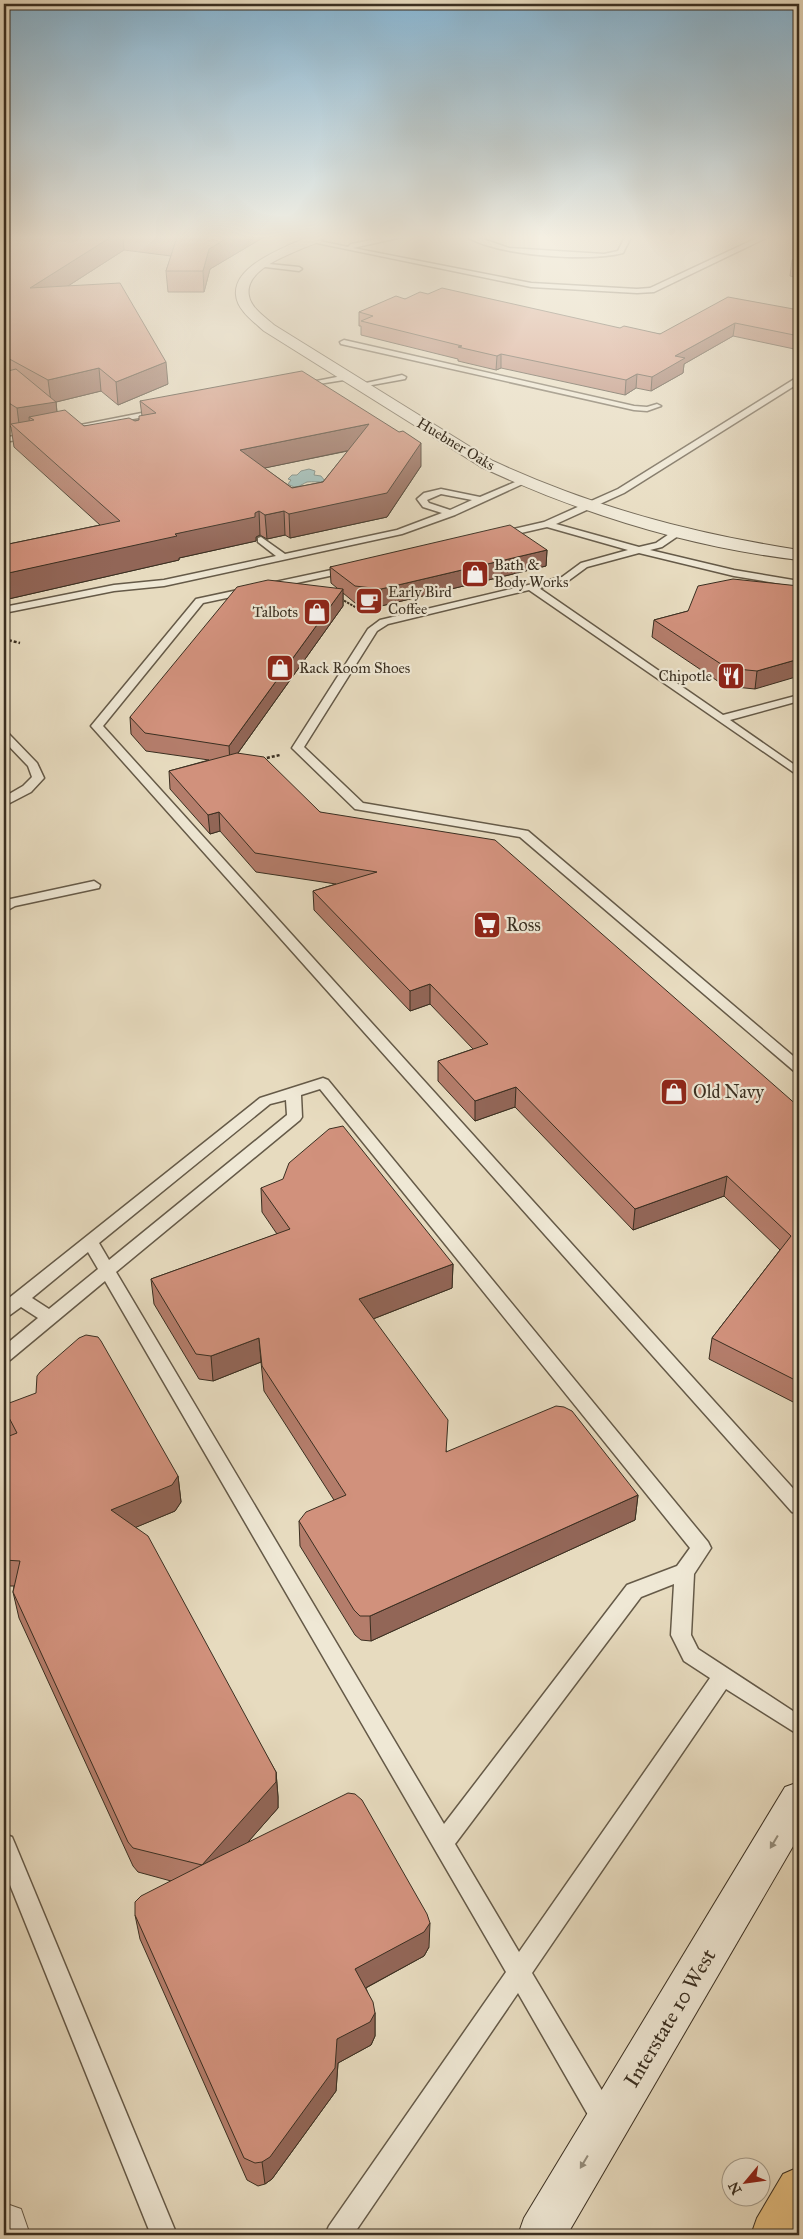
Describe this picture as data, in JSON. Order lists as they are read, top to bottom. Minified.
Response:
{"streets":{"street":["Huebner Oaks","Interstate 10 West"]},"one_way":["Interstate 10 West"],"places":{"shop":["Bath & Body Works","Talbots","Rack Room Shoes","Old Navy"],"cafe":["Early Bird Coffee"],"restaurant":["Chipotle"],"supermarket":["Ross"]},"north":"bottom left"}
